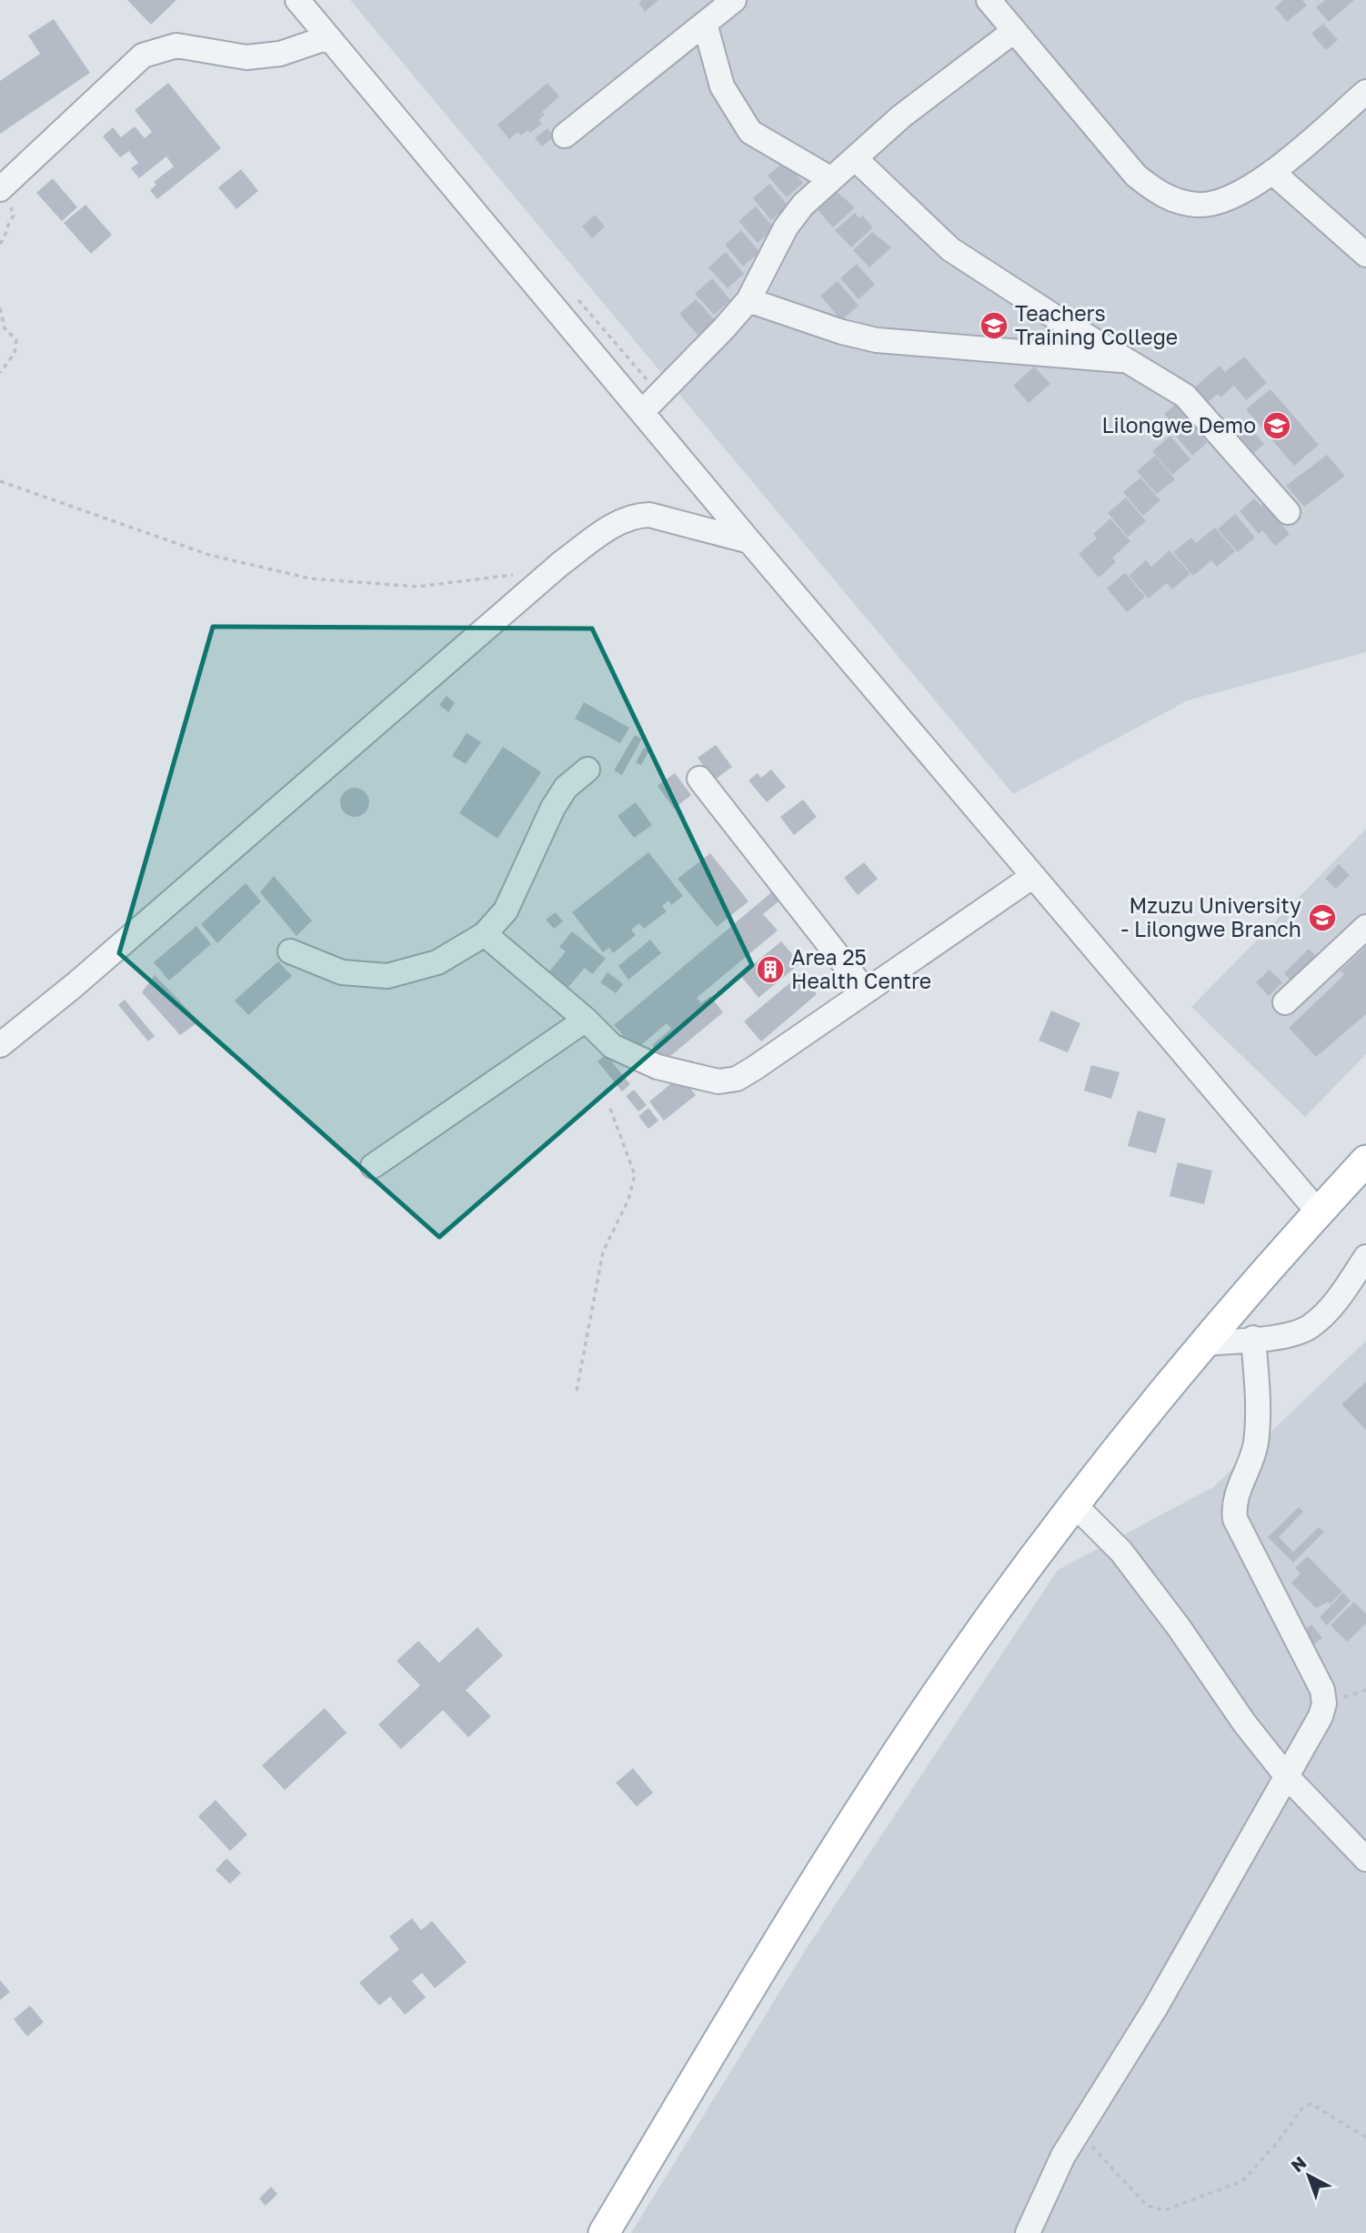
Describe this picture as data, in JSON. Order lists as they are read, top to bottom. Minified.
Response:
{"places":{"school or university":["Teachers Training College","Lilongwe Demo","Mzuzu University - Lilongwe Branch"],"building":["Area 25 Health Centre"]},"north":"top left"}
